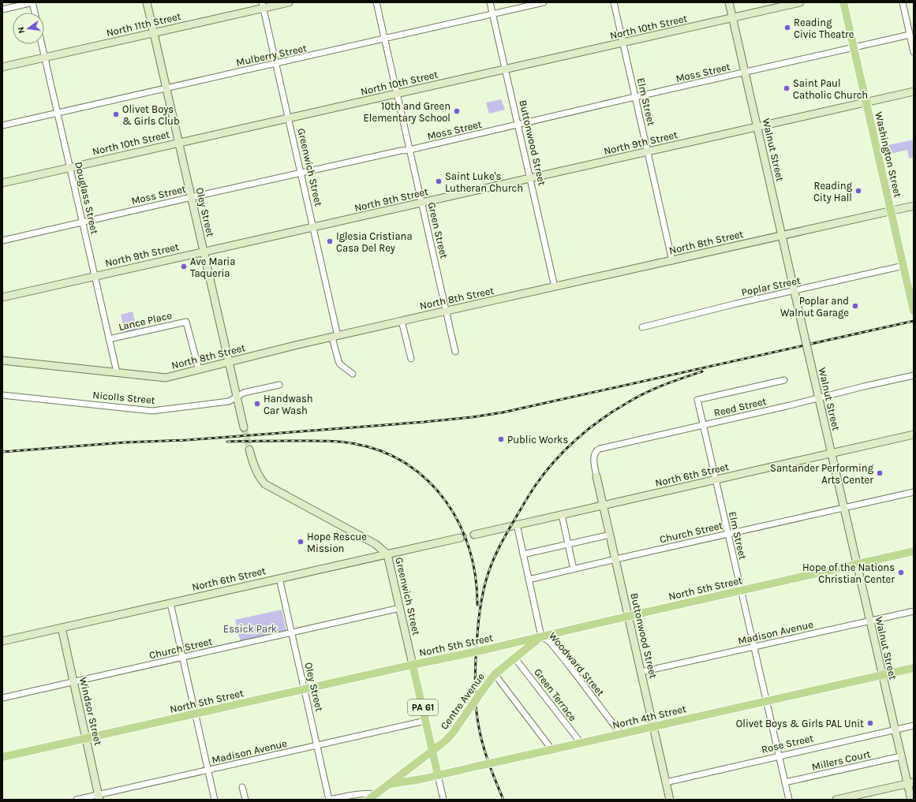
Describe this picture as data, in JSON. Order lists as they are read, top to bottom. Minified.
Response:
{"streets":{"main road":["Washington Street","Greenwich Street","North 5th Street","Centre Avenue","PA 61","North 4th Street"],"street":["North 11th Street","North 10th Street","Mulberry Street","Moss Street","Elm Street","Buttonwood Street","North 9th Street","Walnut Street","Douglass Street","Oley Street","Green Street","North 8th Street","Poplar Street","Lance Place","Nicolls Street","Reed Street","North 6th Street","Church Street","Madison Avenue","Woodward Street","Green Terrace","Windsor Street","Rose Street","Millers Court"]},"crossings":[["North 11th Street","Greenwich Street"],["North 11th Street","Douglass Street"],["North 11th Street","Oley Street"],["North 10th Street","Elm Street"],["North 10th Street","Buttonwood Street"],["North 10th Street","Walnut Street"],["North 10th Street","Greenwich Street"],["North 10th Street","Douglass Street"],["North 10th Street","Oley Street"],["North 10th Street","Green Street"],["Mulberry Street","Buttonwood Street"],["Mulberry Street","Greenwich Street"],["Mulberry Street","Douglass Street"],["Mulberry Street","Oley Street"],["Mulberry Street","Green Street"],["Moss Street","Elm Street"],["Moss Street","Buttonwood Street"],["Moss Street","Walnut Street"],["Moss Street","Washington Street"],["Moss Street","Greenwich Street"],["Moss Street","Douglass Street"],["Moss Street","Oley Street"],["Moss Street","Green Street"],["Elm Street","North 9th Street"],["Elm Street","North 8th Street"],["Elm Street","Reed Street"],["Elm Street","North 6th Street"],["Elm Street","Church Street"],["Elm Street","North 5th Street"],["Elm Street","Madison Avenue"],["Elm Street","North 4th Street"],["Elm Street","Rose Street"],["Elm Street","Millers Court"],["Buttonwood Street","North 9th Street"],["Buttonwood Street","North 8th Street"],["Buttonwood Street","Reed Street"],["Buttonwood Street","North 6th Street"],["Buttonwood Street","Church Street"],["Buttonwood Street","North 5th Street"],["Buttonwood Street","Madison Avenue"],["Buttonwood Street","North 4th Street"],["Buttonwood Street","Rose Street"],["North 9th Street","Walnut Street"],["North 9th Street","Washington Street"],["North 9th Street","Greenwich Street"],["North 9th Street","Douglass Street"],["North 9th Street","Oley Street"],["North 9th Street","Green Street"],["Walnut Street","North 8th Street"],["Walnut Street","Poplar Street"],["Walnut Street","Reed Street"],["Walnut Street","North 6th Street"],["Walnut Street","Church Street"],["Walnut Street","North 5th Street"],["Walnut Street","Madison Avenue"],["Walnut Street","North 4th Street"],["Walnut Street","Rose Street"],["Walnut Street","Millers Court"],["Washington Street","North 8th Street"],["Washington Street","Poplar Street"],["Greenwich Street","North 8th Street"],["Greenwich Street","North 6th Street"],["Greenwich Street","Church Street"],["Greenwich Street","North 5th Street"],["Greenwich Street","Madison Avenue"],["Greenwich Street","Centre Avenue"],["Greenwich Street","North 4th Street"],["Douglass Street","North 8th Street"],["Douglass Street","Lance Place"],["Oley Street","North 8th Street"],["Oley Street","Nicolls Street"],["Oley Street","North 6th Street"],["Oley Street","Church Street"],["Oley Street","North 5th Street"],["Oley Street","Madison Avenue"],["Green Street","North 8th Street"],["North 8th Street","Lance Place"],["North 6th Street","Woodward Street"],["North 6th Street","Windsor Street"],["Church Street","Woodward Street"],["Church Street","Windsor Street"],["North 5th Street","Woodward Street"],["North 5th Street","Centre Avenue"],["North 5th Street","Windsor Street"],["Madison Avenue","Windsor Street"],["Woodward Street","Centre Avenue"],["Woodward Street","North 4th Street"],["Green Terrace","Centre Avenue"],["Green Terrace","North 4th Street"],["Centre Avenue","North 4th Street"]],"parks":["Essick Park"],"places":["Reading Civic Theatre","Saint Paul Catholic Church","10th and Green Elementary School","Olivet Boys & Girls Club","Saint Luke's Lutheran Church","Reading City Hall","Iglesia Cristiana Casa Del Rey","Ave Maria Taqueria","Poplar and Walnut Garage","Handwash Car Wash","Public Works","Santander Performing Arts Center","Hope Rescue Mission","Hope of the Nations Christian Center","Olivet Boys & Girls PAL Unit"],"north":"left"}
